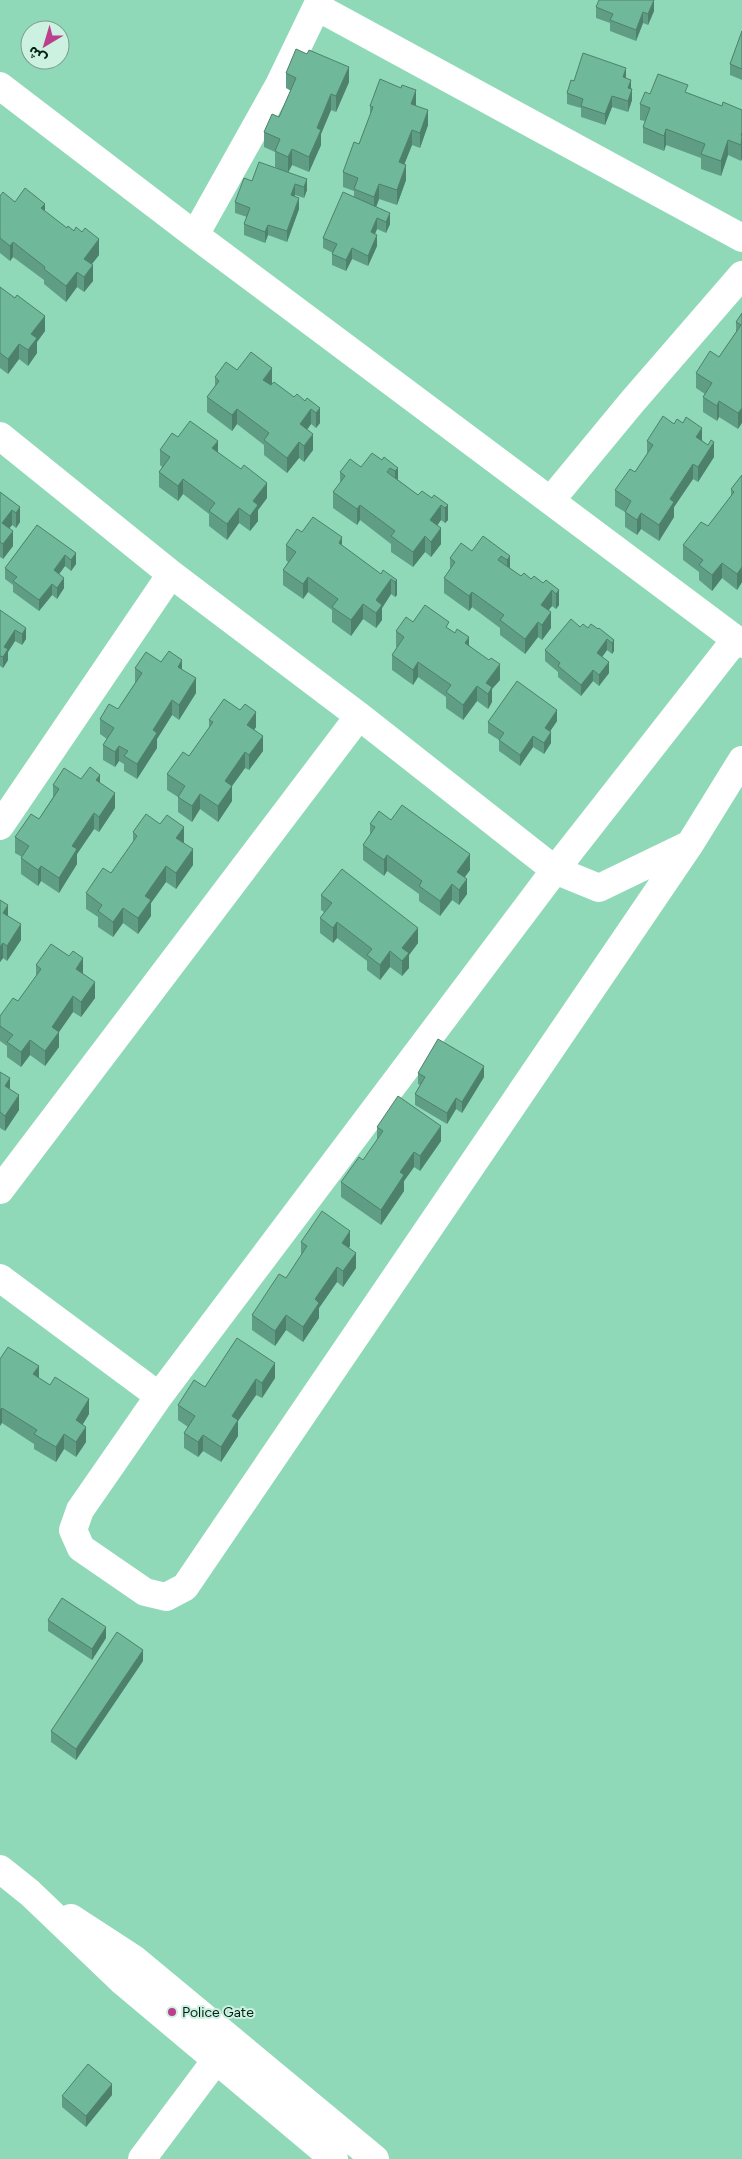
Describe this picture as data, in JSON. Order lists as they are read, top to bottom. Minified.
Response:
{"places":["Police Gate"],"north":"bottom left"}
